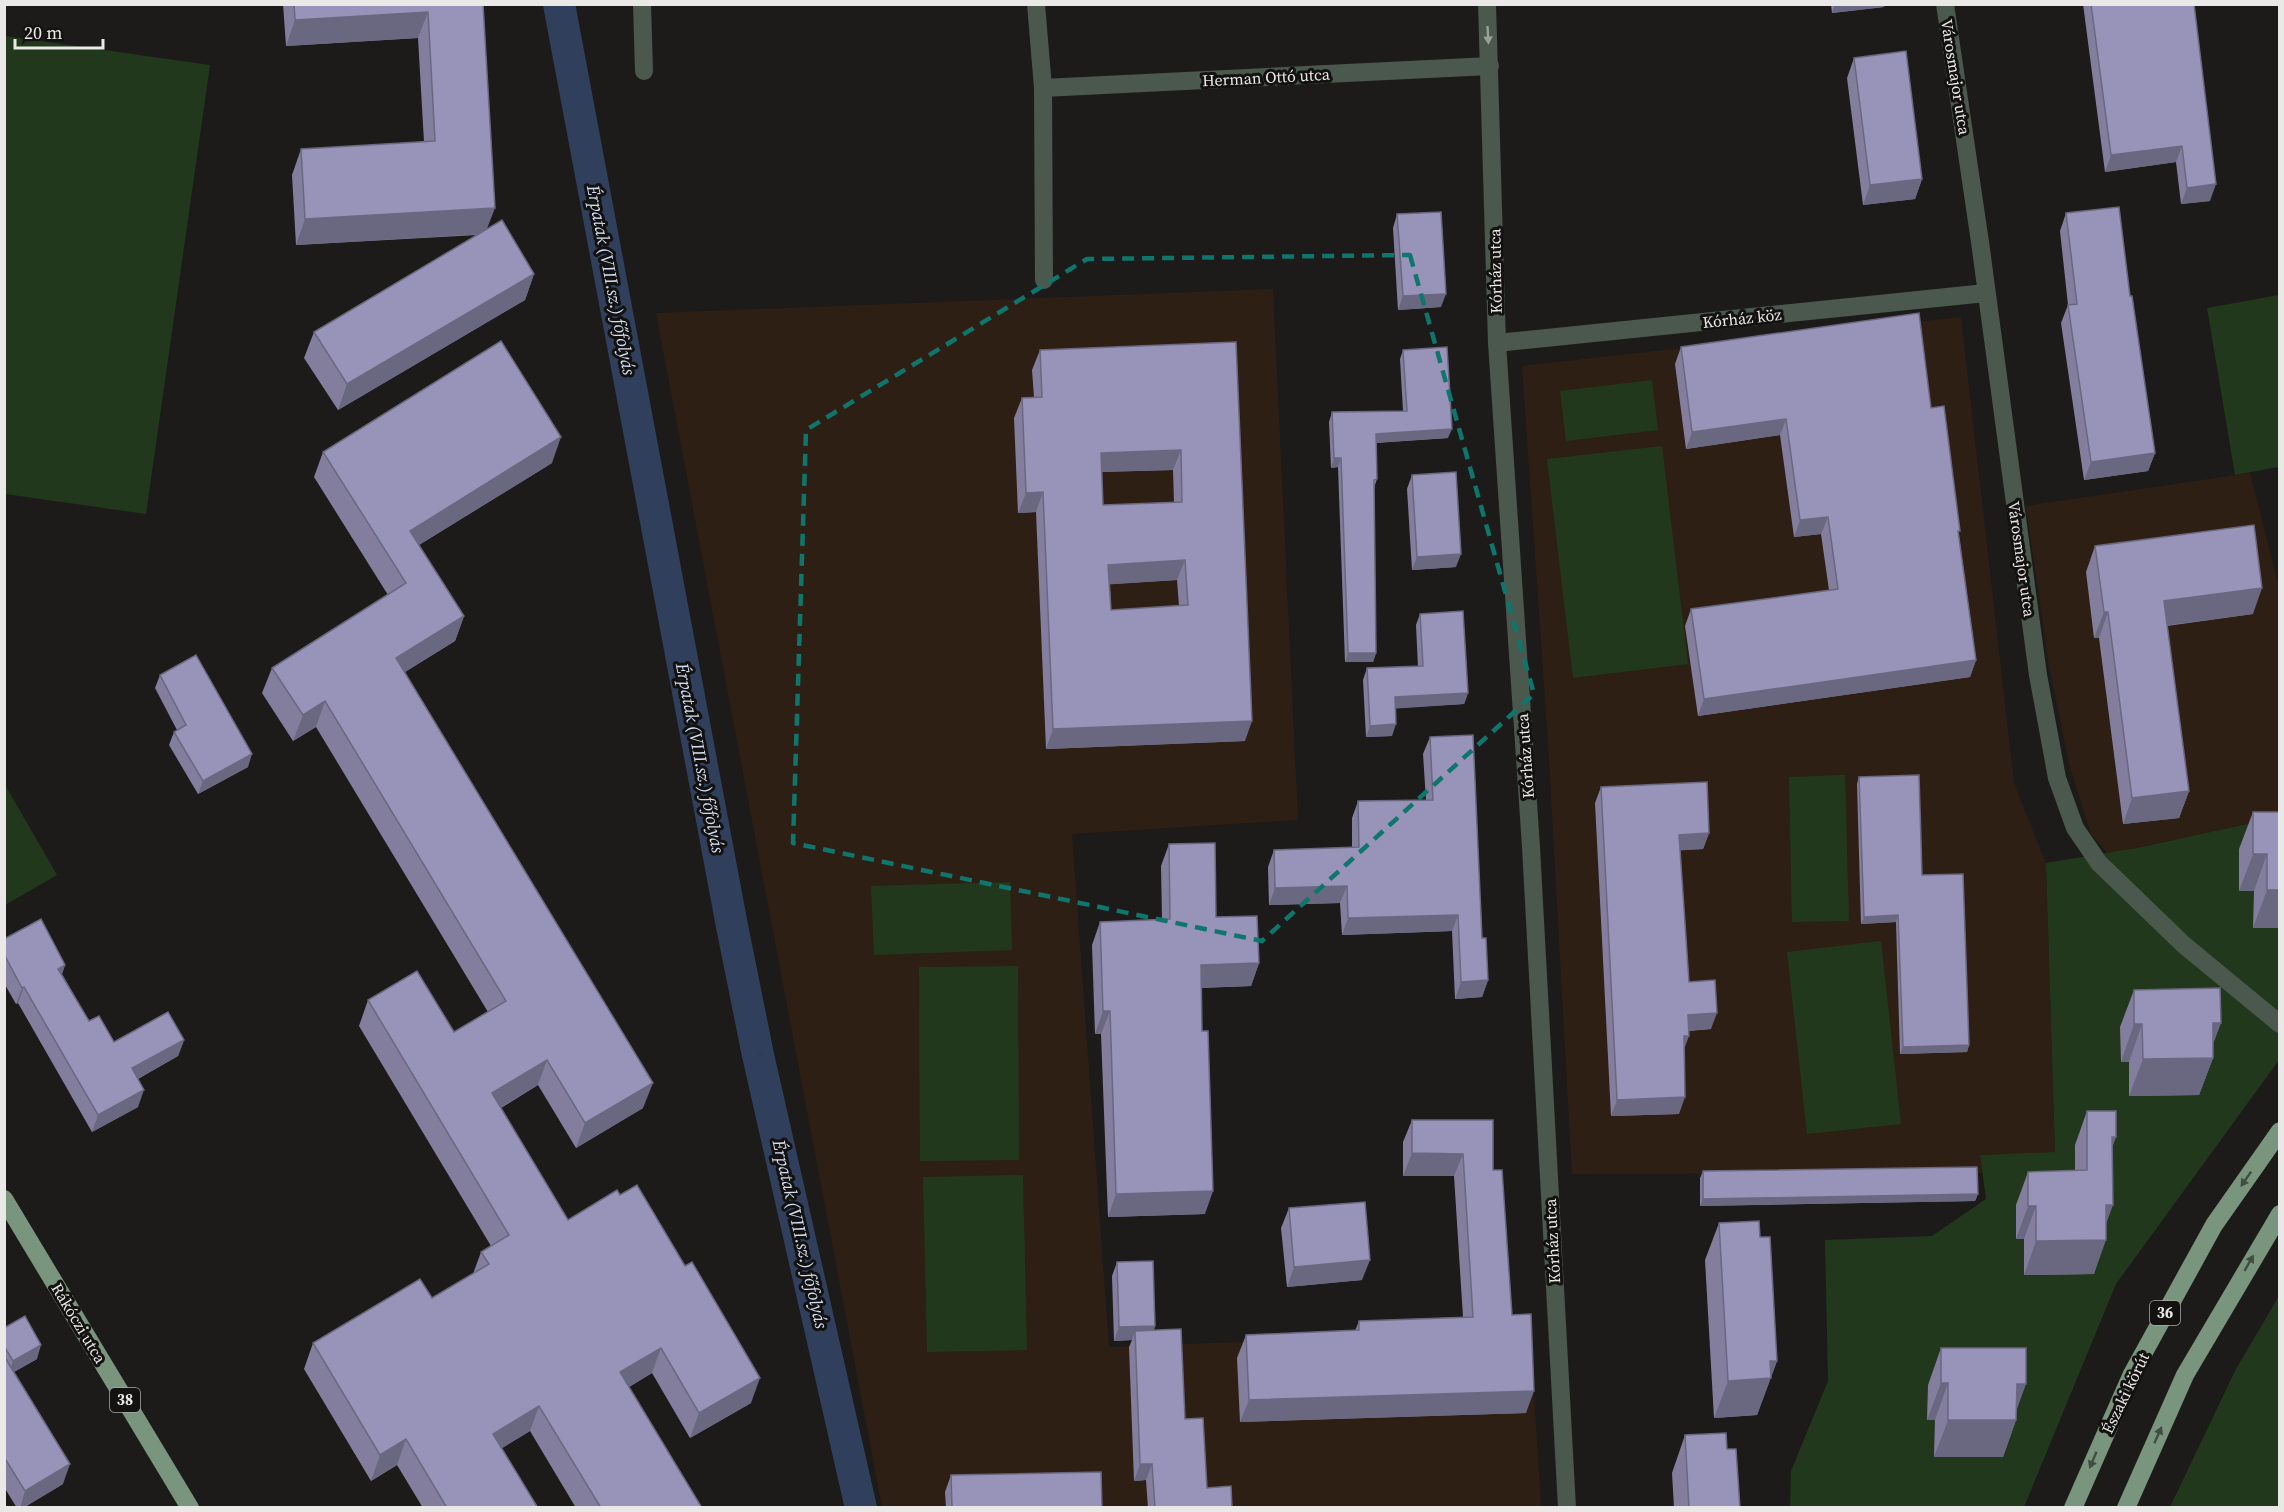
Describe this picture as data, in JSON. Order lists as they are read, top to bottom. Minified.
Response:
{"streets":{"main road":["36","Rákóczi utca","Északi körút","38"],"street":["Herman Ottó utca","Városmajor utca","Kórház utca","Kórház köz"]},"crossings":[["Herman Ottó utca","Kórház utca"],["Városmajor utca","Kórház köz"],["Kórház utca","Kórház köz"]],"water":["Érpatak (VIII.sz.) főfolyás"],"scale_bar":"20 m"}
